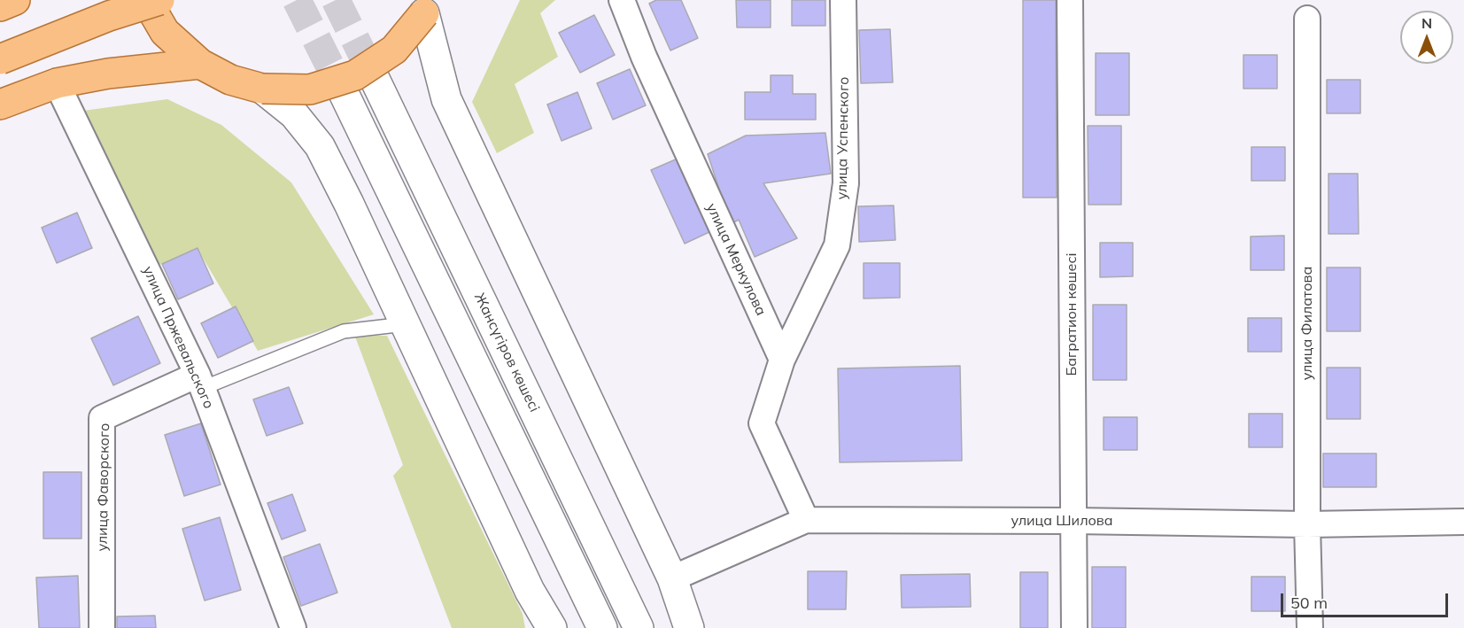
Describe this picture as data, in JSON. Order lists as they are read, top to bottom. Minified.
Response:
{"streets":{"main road":["Жансүгіров көшесі"],"street":["улица Успенского","улица Меркулова","Багратион көшесі","улица Филатова","улица Пржевальского","улица Фаворского","улица Шилова"]},"crossings":[["улица Успенского","улица Меркулова"],["Багратион көшесі","улица Шилова"],["улица Филатова","улица Шилова"],["улица Пржевальского","улица Фаворского"]],"scale_bar":"50 m","north":"top"}
